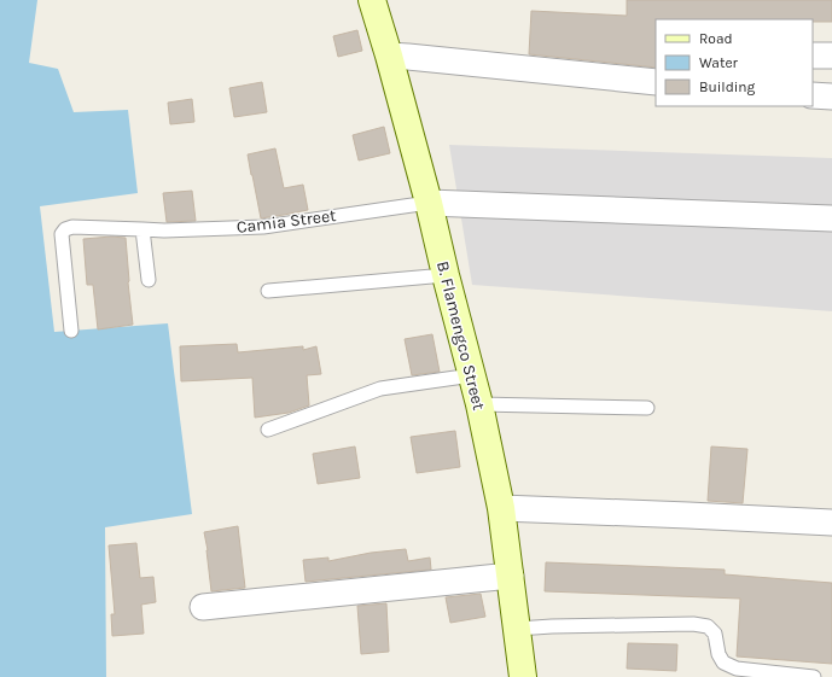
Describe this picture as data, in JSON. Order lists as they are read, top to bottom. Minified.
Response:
{"streets":{"main road":["B. Flamengco Street"],"lane":["Camia Street"]},"crossings":[["Camia Street","B. Flamengco Street"]],"legend":["Road","Water","Building"]}
